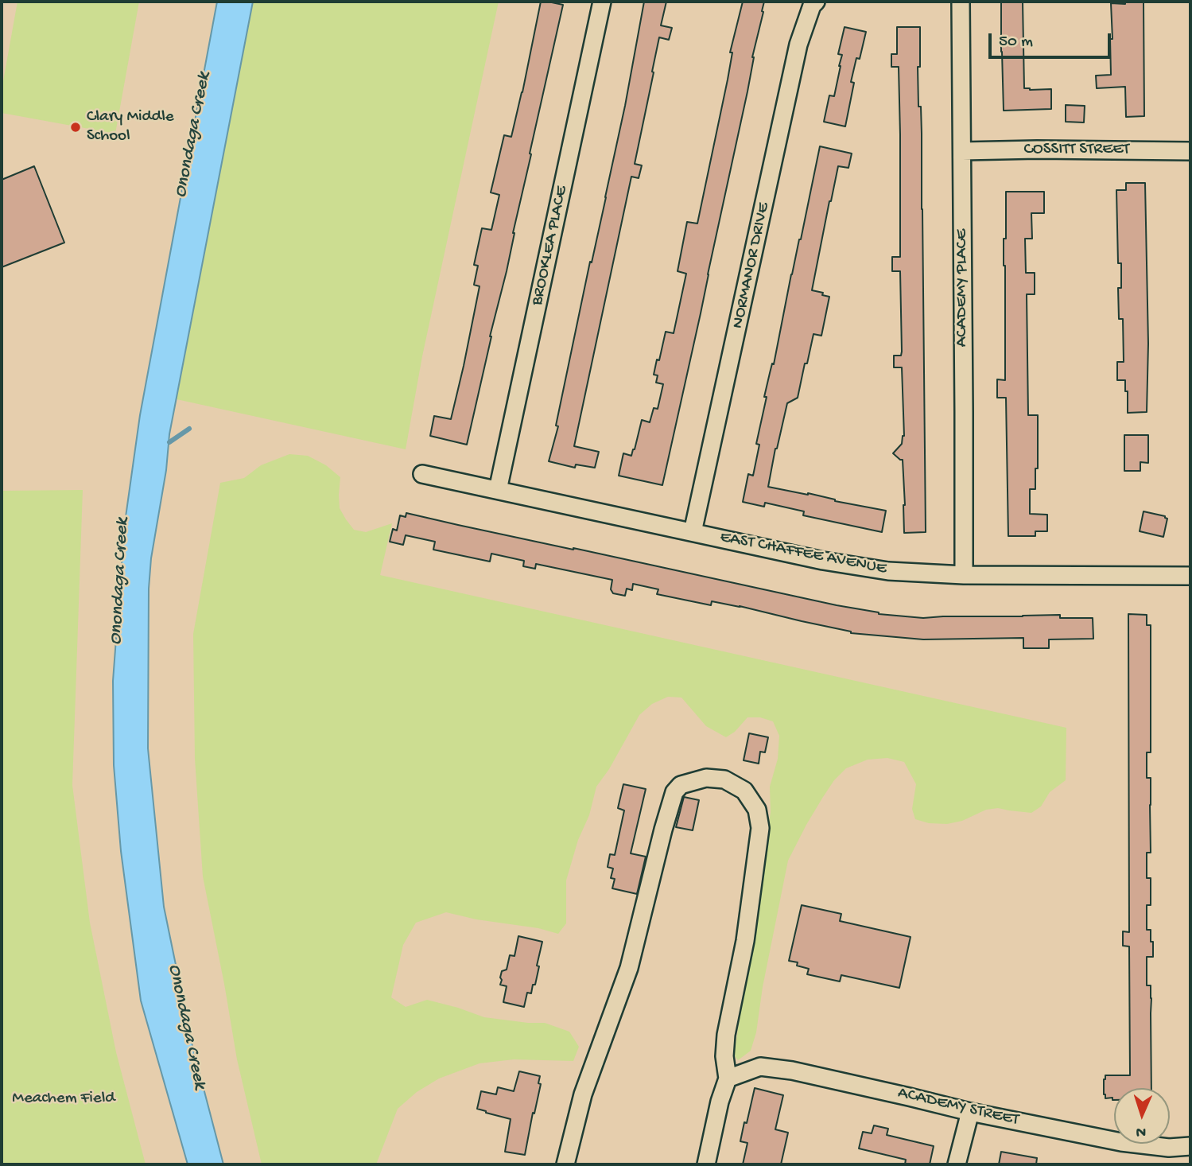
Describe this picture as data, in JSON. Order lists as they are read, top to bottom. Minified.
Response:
{"streets":{"street":["COSSITT STREET","BROOKLEA PLACE","NORMANOR DRIVE","ACADEMY PLACE","EAST CHAFFEE AVENUE","ACADEMY STREET"]},"crossings":[["COSSITT STREET","ACADEMY PLACE"],["BROOKLEA PLACE","EAST CHAFFEE AVENUE"],["NORMANOR DRIVE","EAST CHAFFEE AVENUE"],["ACADEMY PLACE","EAST CHAFFEE AVENUE"]],"water":["Onondaga Creek"],"parks":["Meachem Field"],"places":["Clary Middle School"],"scale_bar":"50 m","north":"bottom"}
